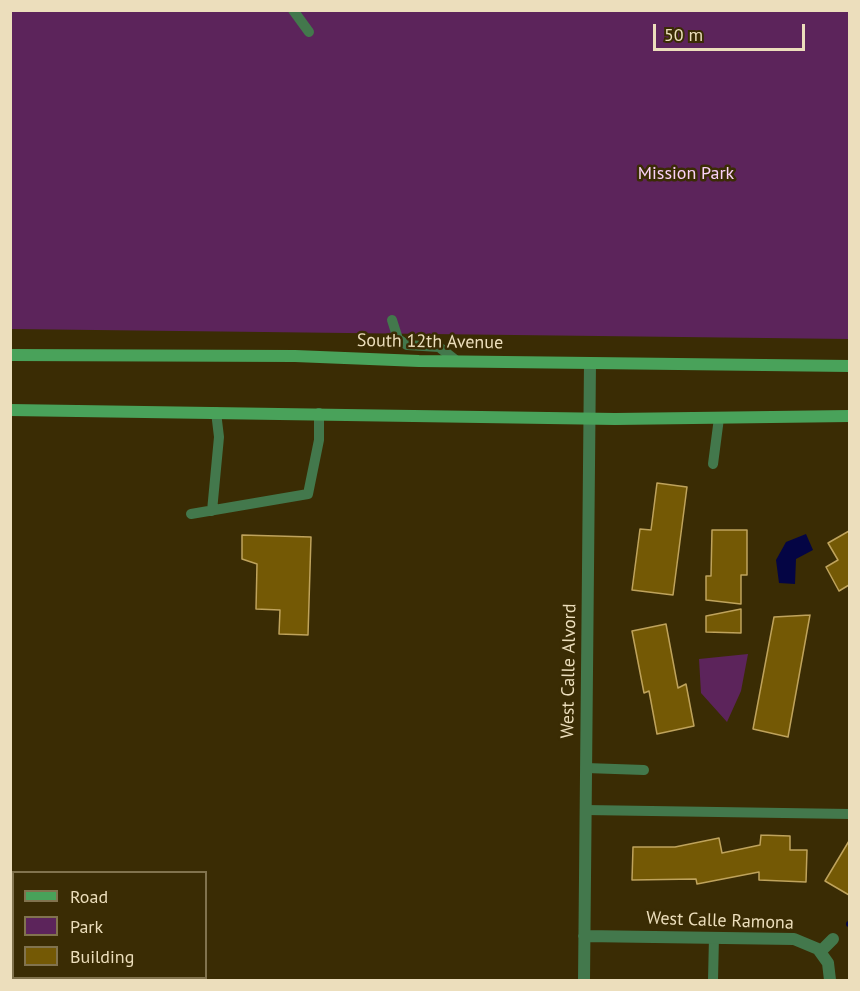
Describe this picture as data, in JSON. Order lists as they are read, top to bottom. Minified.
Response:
{"streets":{"main road":["South 12th Avenue"],"street":["West Calle Alvord","West Calle Ramona"]},"crossings":[["South 12th Avenue","West Calle Alvord"],["West Calle Alvord","West Calle Ramona"]],"parks":["Mission Park"],"legend":["Road","Park","Building"],"scale_bar":"50 m"}
